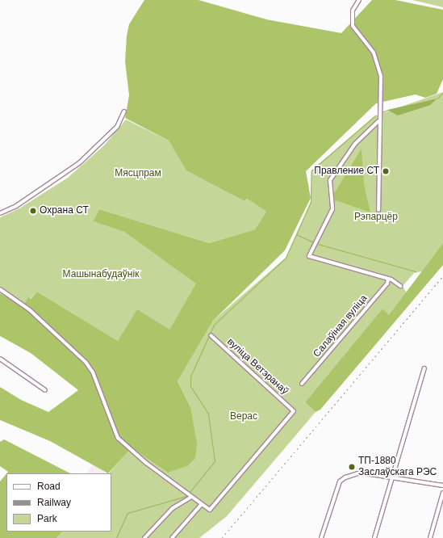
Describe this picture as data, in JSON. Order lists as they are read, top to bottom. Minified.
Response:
{"streets":{"street":["Салаўіная вуліца","вуліца Ветэранаў"]},"parks":["Мясцпрам","Рэпарцёр","Машынабудаўнік","Верас"],"places":["Правление СТ","Охрана СТ","ТП-1880 Заслаўскага РЭС"],"legend":["Road","Railway","Park"]}
